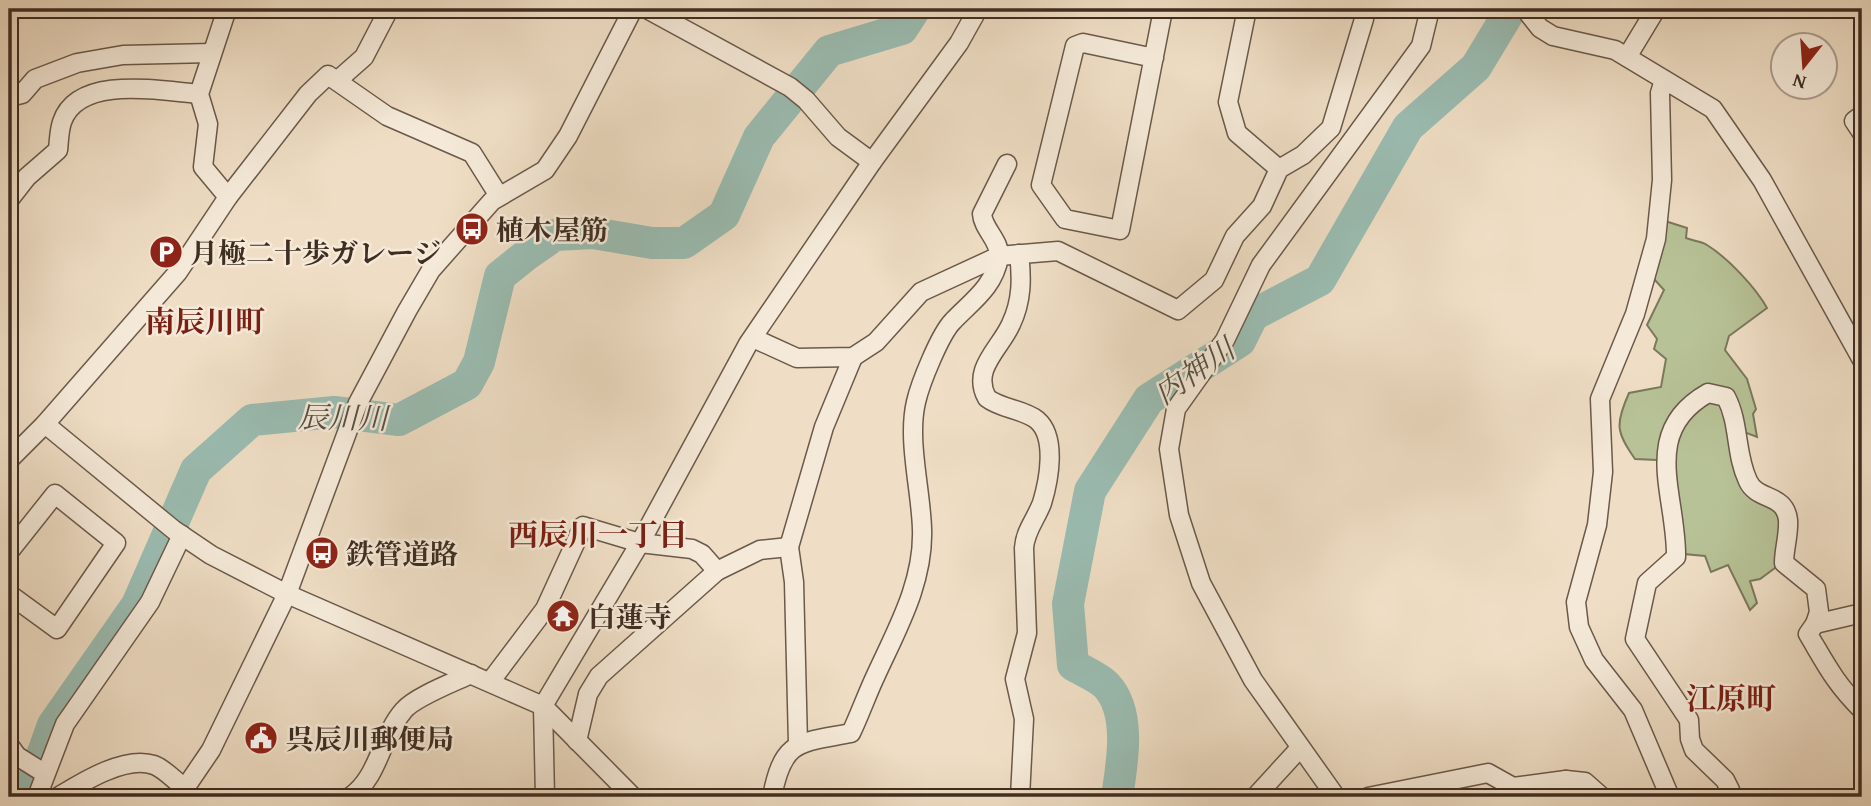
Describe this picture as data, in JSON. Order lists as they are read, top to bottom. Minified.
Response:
{"districts":["南辰川町","西辰川一丁目","江原町"],"water":["内神川","辰川川"],"places":{"bus stop":["植木屋筋","鉄管道路"],"parking":["月極二十歩ガレージ"],"temple":["白蓮寺"],"public building":["呉辰川郵便局"]},"north":"bottom"}
